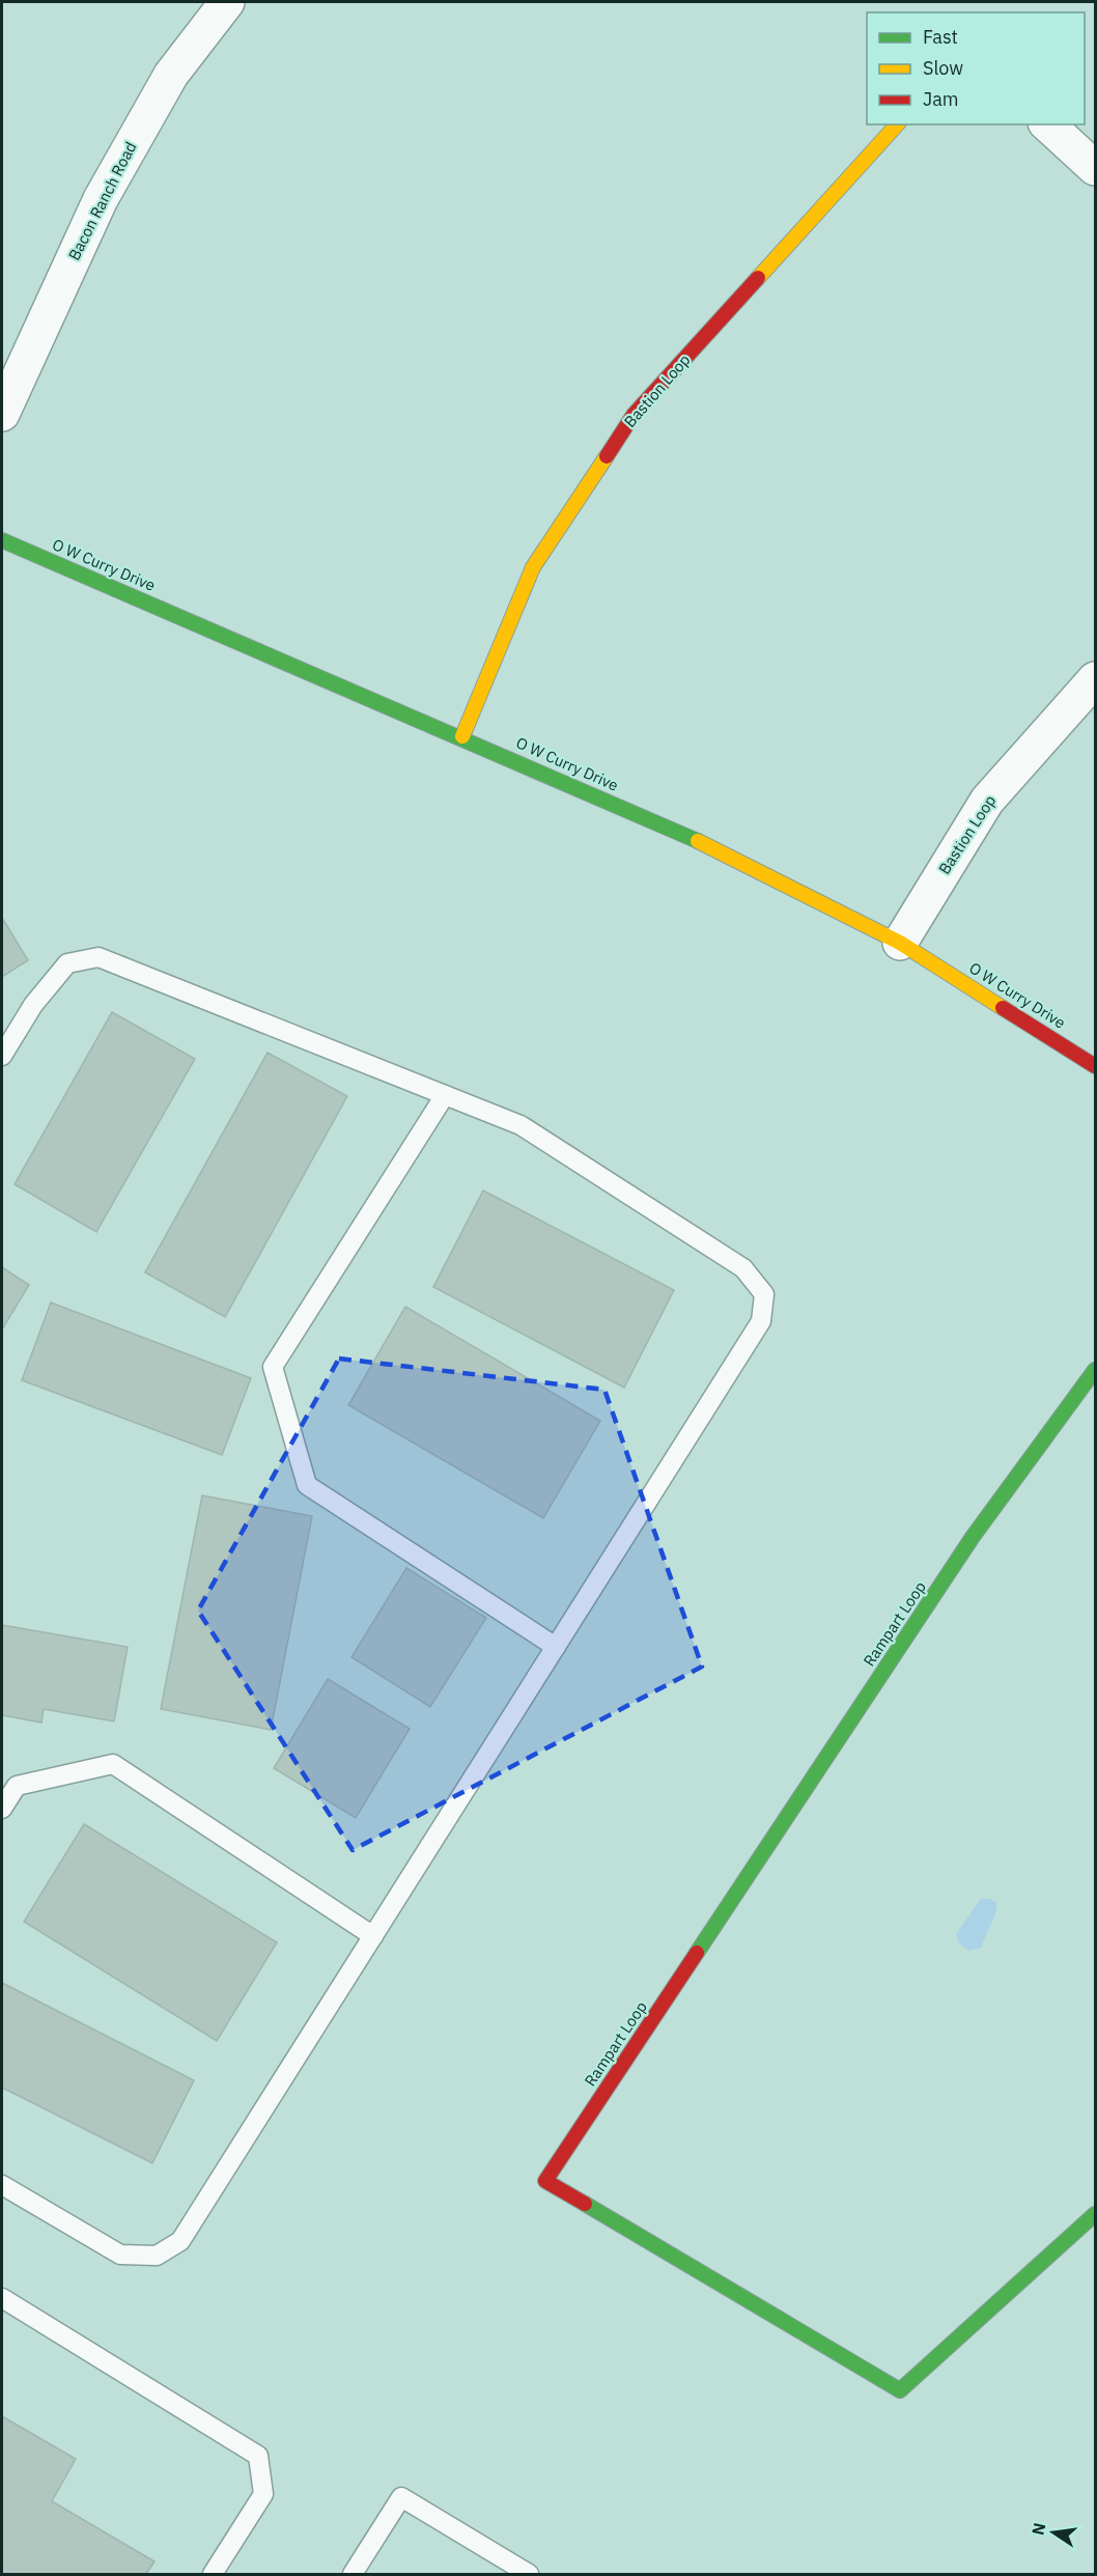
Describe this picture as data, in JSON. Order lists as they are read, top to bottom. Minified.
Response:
{"streets":{"street":["Bacon Ranch Road","Bastion Loop","O W Curry Drive","Rampart Loop"]},"crossings":[["Bastion Loop","O W Curry Drive"]],"legend":["Fast","Slow","Jam"],"north":"left"}
